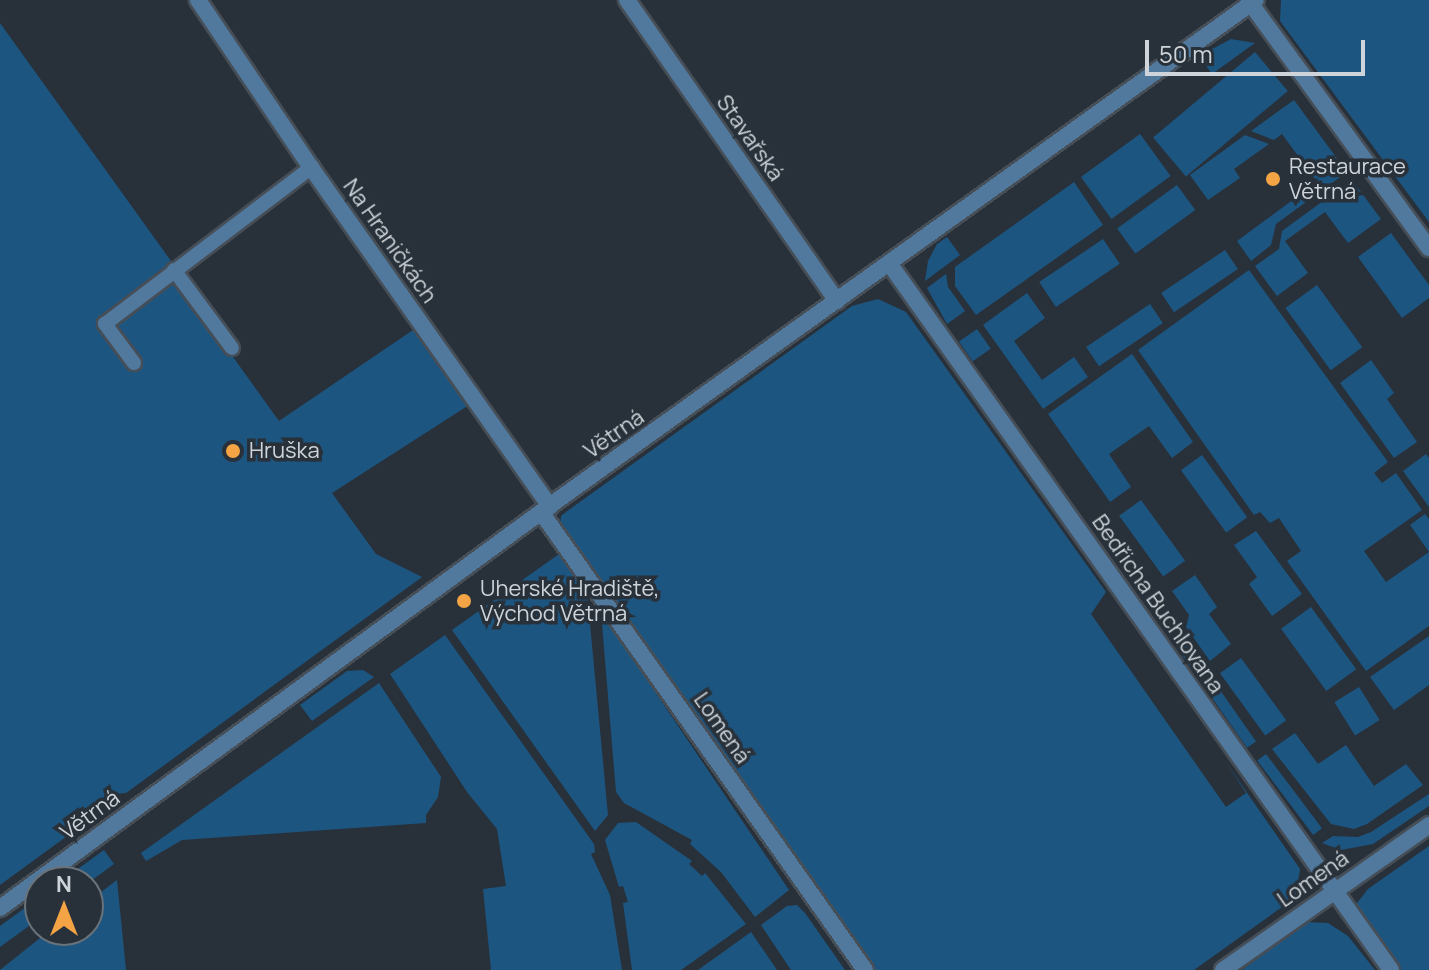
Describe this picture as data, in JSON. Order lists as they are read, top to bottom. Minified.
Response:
{"streets":{"street":["Stavařská","Na Hraničkách","Větrná","Bedřicha Buchlovana","Lomená"]},"crossings":[["Stavařská","Větrná"],["Na Hraničkách","Větrná"],["Na Hraničkách","Lomená"],["Větrná","Bedřicha Buchlovana"],["Větrná","Lomená"],["Bedřicha Buchlovana","Lomená"]],"places":["Restaurace Větrná","Hruška","Uherské Hradiště, Východ Větrná"],"scale_bar":"50 m","north":"top"}
